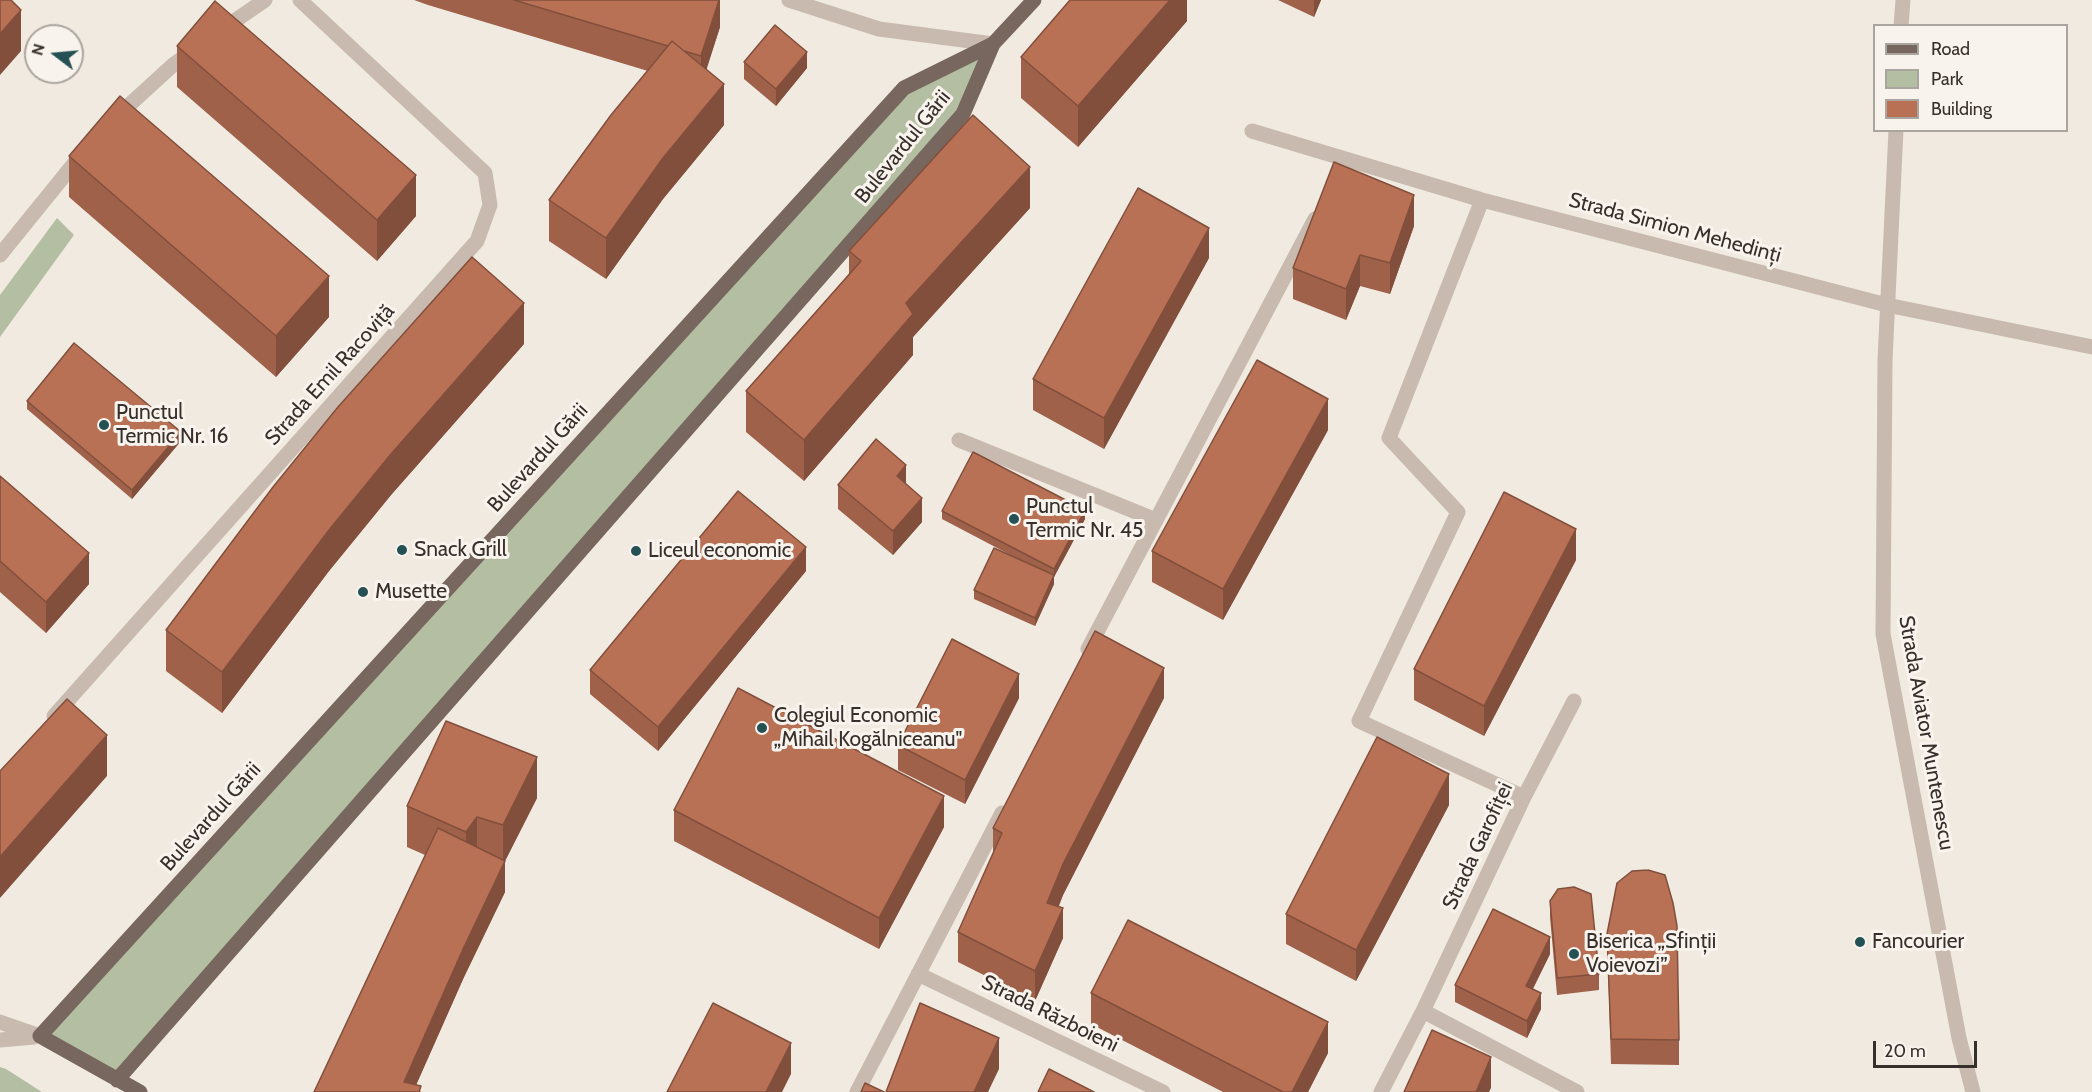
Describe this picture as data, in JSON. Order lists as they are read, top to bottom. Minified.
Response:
{"streets":{"main road":["Bulevardul Gării"],"street":["Strada Simion Mehedinți","Strada Emil Racoviță","Strada Aviator Muntenescu","Strada Garofiței","Strada Războieni"]},"crossings":[["Strada Simion Mehedinți","Strada Aviator Muntenescu"]],"places":["Punctul Termic Nr. 16","Punctul Termic Nr. 45","Snack Grill","Liceul economic","Musette","Colegiul Economic „Mihail Kogălniceanu\"","Fancourier","Biserica „Sfinții Voievozi”"],"legend":["Road","Park","Building"],"scale_bar":"20 m","north":"left"}
